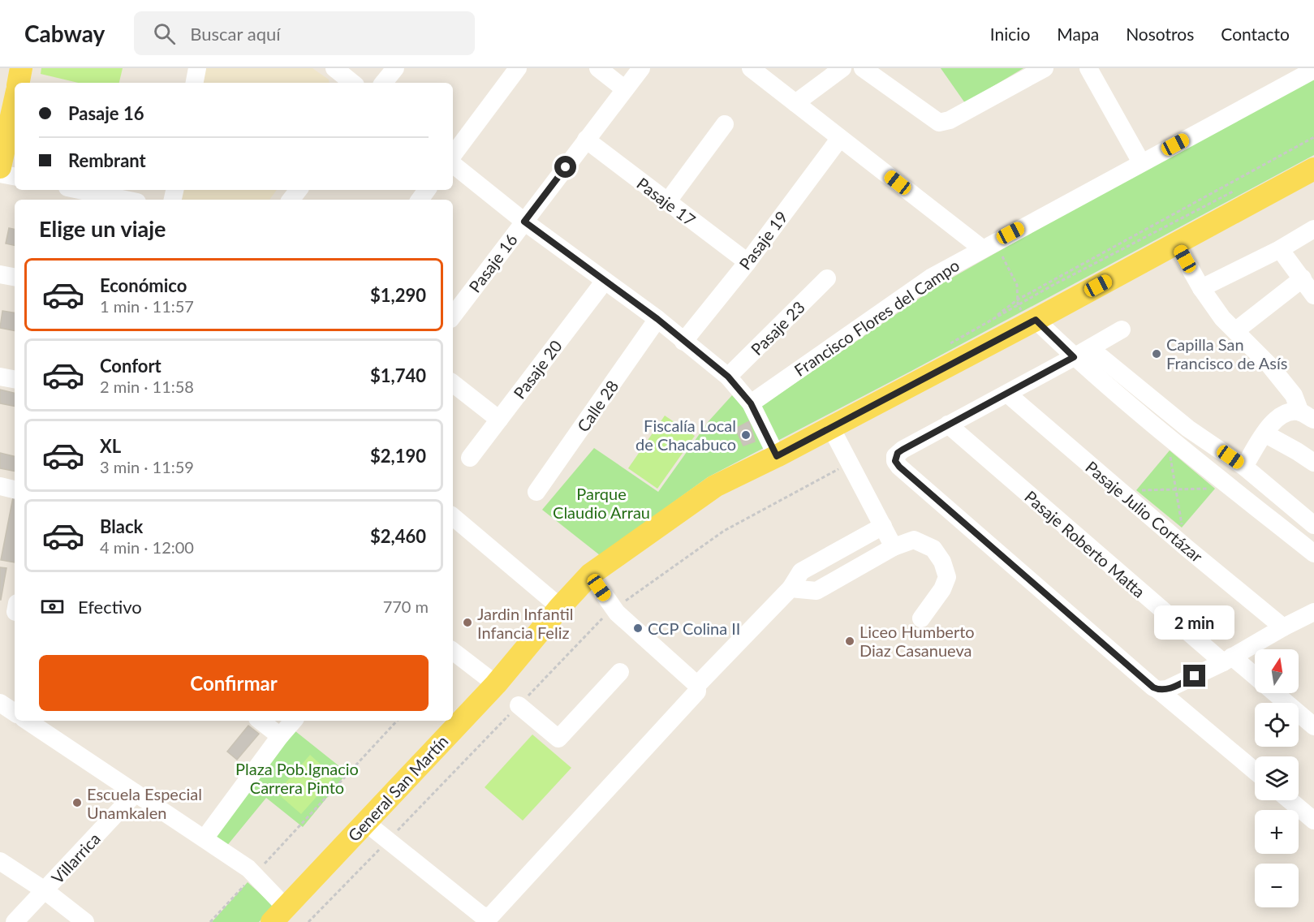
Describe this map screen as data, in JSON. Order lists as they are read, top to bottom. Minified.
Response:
{"streets":{"main road":["General San Martín"],"street":["Pasaje 17","Pasaje 19","Pasaje 16","Francisco Flores del Campo","Pasaje 23","Pasaje 20","Calle 28","Pasaje Julio Cortázar","Pasaje Roberto Matta","Villarrica"]},"crossings":[["Pasaje 17","Pasaje 19"],["Pasaje 17","Pasaje 16"]],"parks":["Parque Claudio Arrau","Plaza Pob.Ignacio Carrera Pinto"],"places":["Capilla San Francisco de Asís","Fiscalía Local de Chacabuco","Jardin Infantil Infancia Feliz","CCP Colina II","Liceo Humberto Diaz Casanueva","Escuela Especial Unamkalen"],"north":"top","page":{"header":"Cabway","search":"Buscar aquí","nav":["Inicio","Mapa","Nosotros","Contacto"],"banner":["Pasaje 16","Rembrant"],"heading":"Elige un viaje","list":[{"name":"Económico","note":"1 min · 11:57","value":"$1,290"},{"name":"Confort","note":"2 min · 11:58","value":"$1,740"},{"name":"XL","note":"3 min · 11:59","value":"$2,190"},{"name":"Black","note":"4 min · 12:00","value":"$2,460"}],"pay":["Efectivo","770 m"],"bubble":"2 min","buttons":"Confirmar","map_buttons":["+","−"]}}
